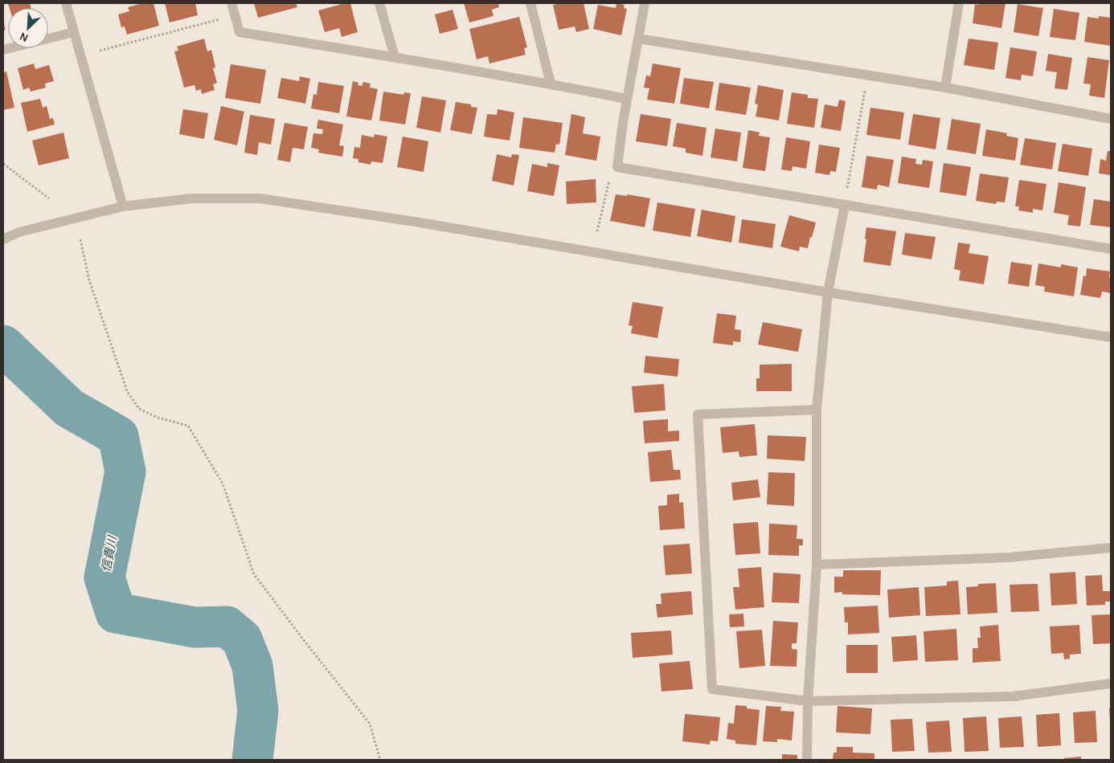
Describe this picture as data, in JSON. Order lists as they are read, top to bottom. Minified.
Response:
{"water":["信貴川"],"north":"bottom left"}
